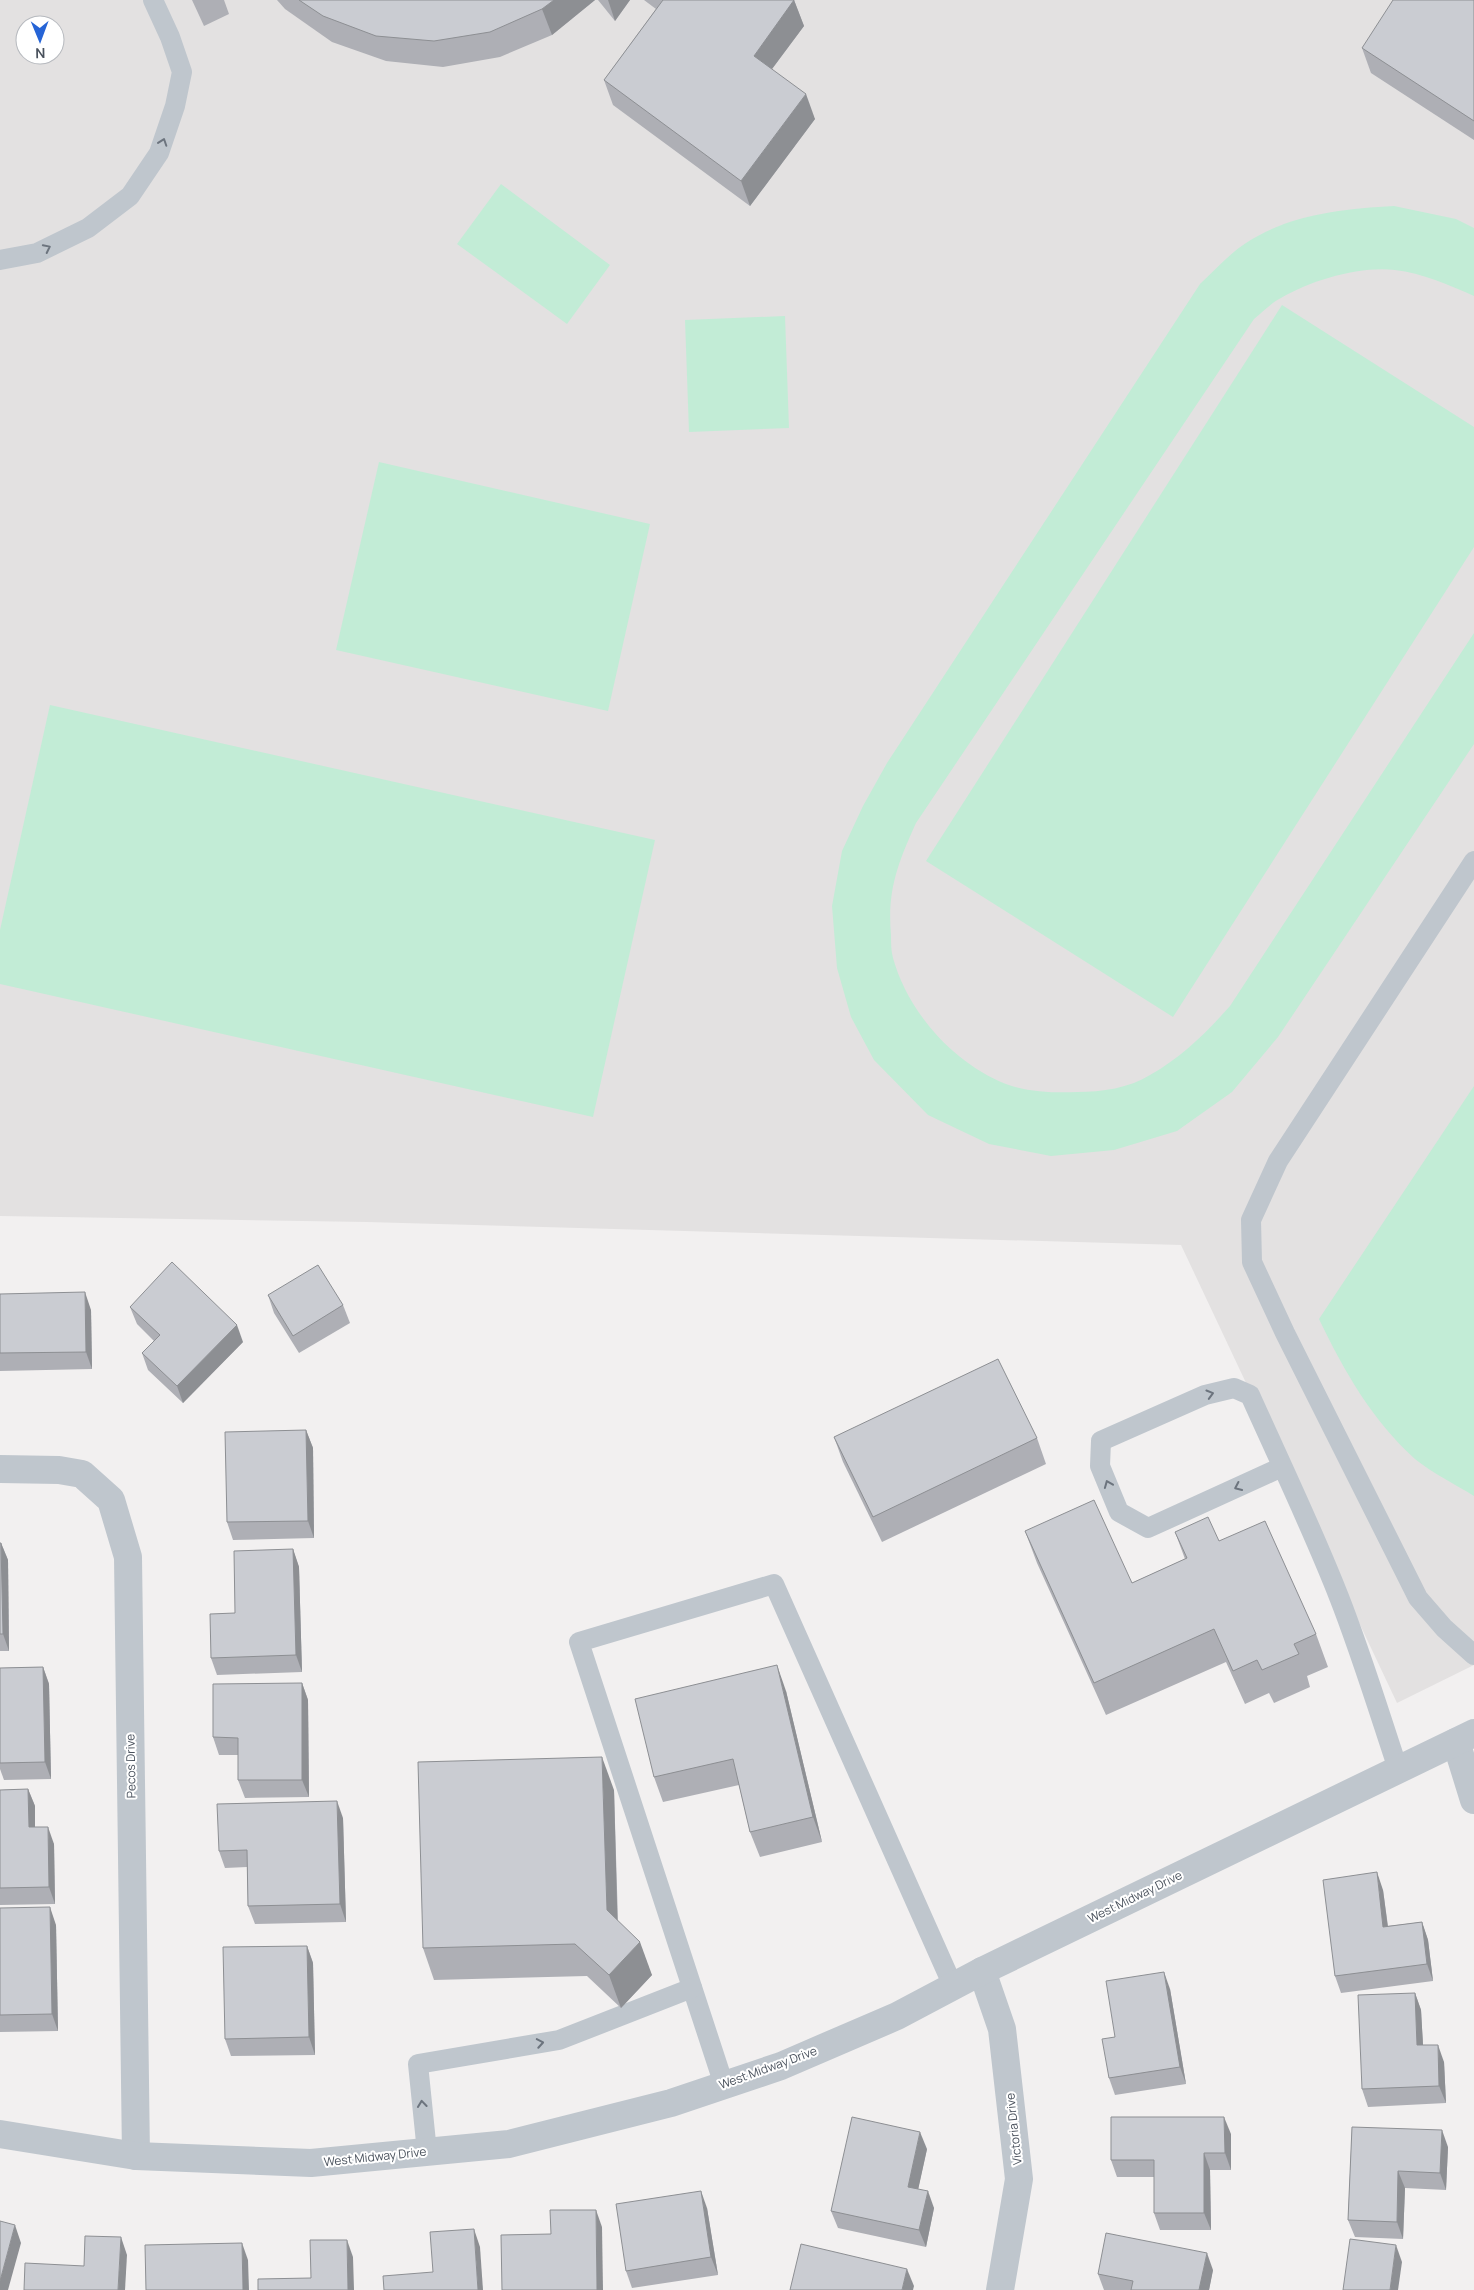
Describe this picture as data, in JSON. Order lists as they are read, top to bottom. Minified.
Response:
{"streets":{"street":["Pecos Drive","West Midway Drive","Victoria Drive"]},"crossings":[["Pecos Drive","West Midway Drive"],["West Midway Drive","Victoria Drive"]],"north":"bottom"}
